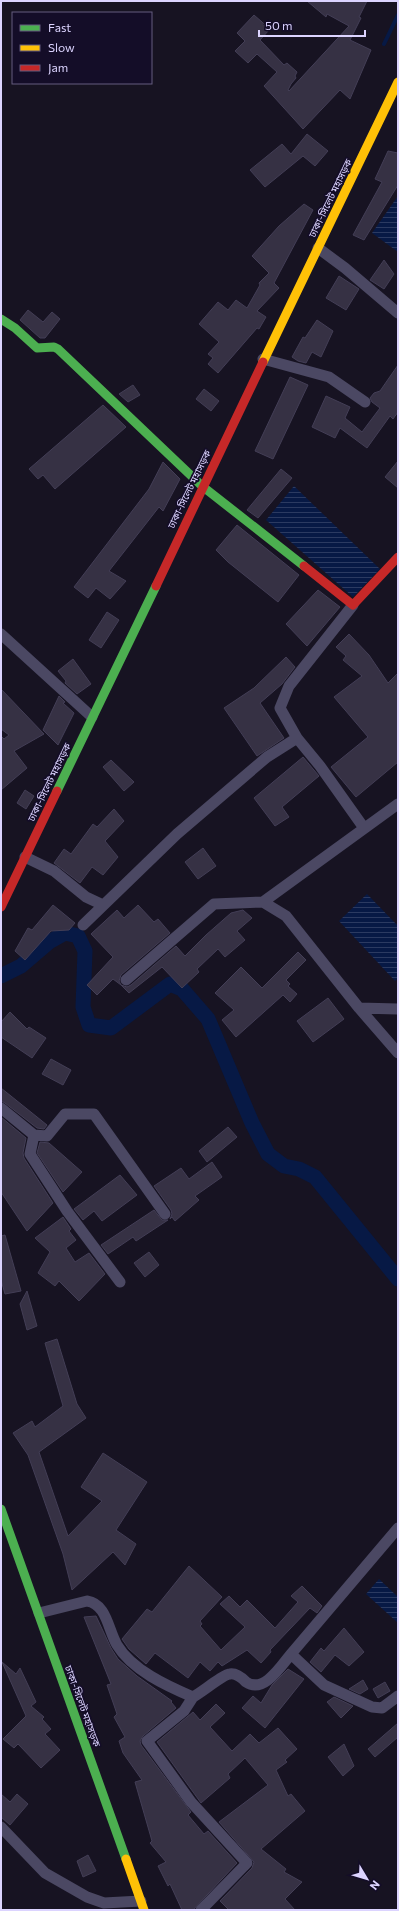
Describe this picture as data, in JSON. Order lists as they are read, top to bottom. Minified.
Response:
{"streets":{"main road":["ঢাকা-সিলেট মহাসড়ক"]},"legend":["Fast","Slow","Jam"],"scale_bar":"50 m","north":"bottom right"}
